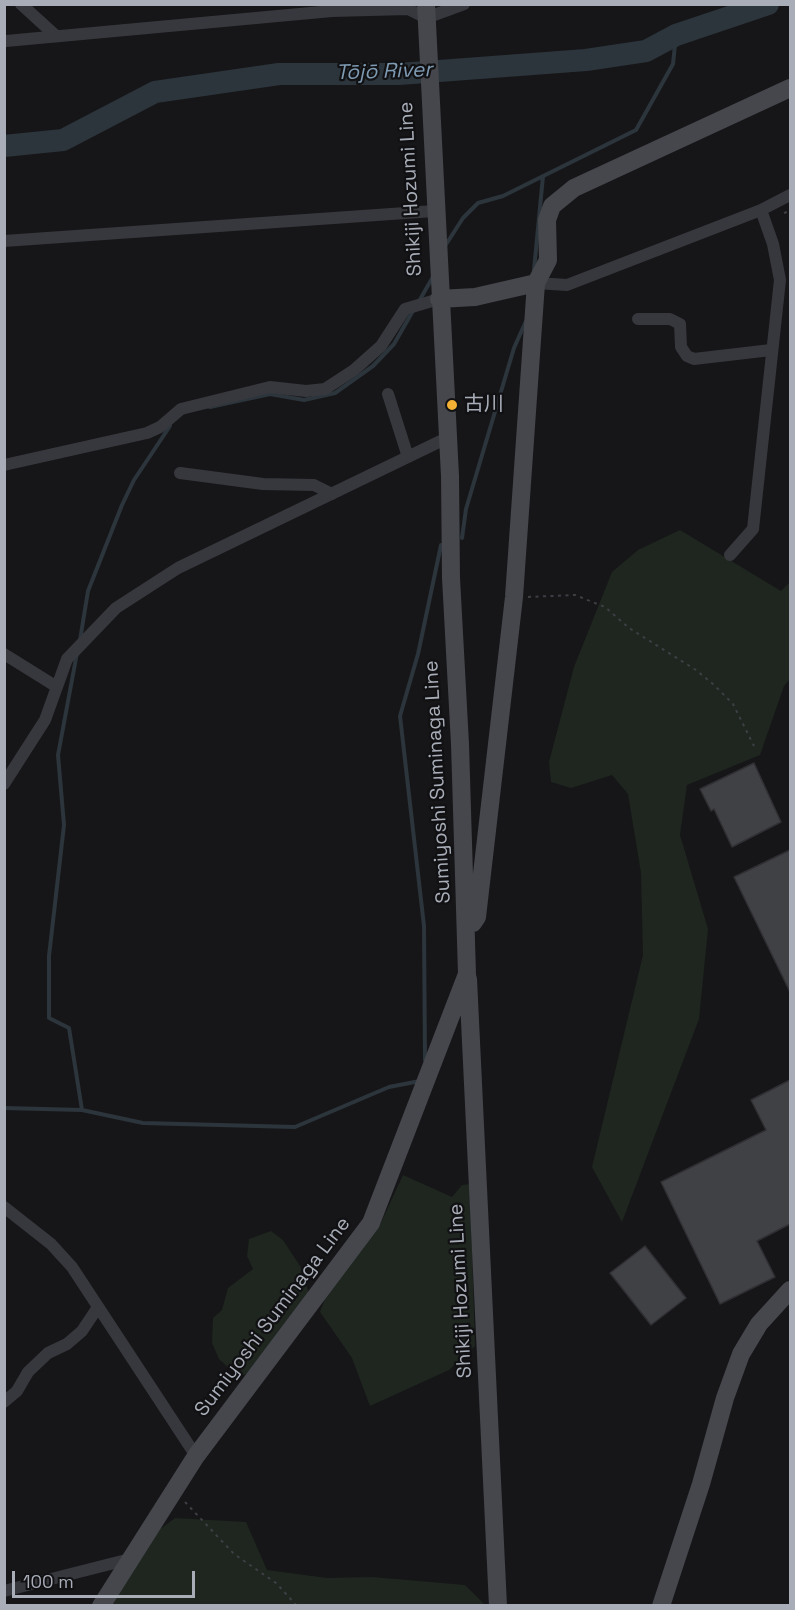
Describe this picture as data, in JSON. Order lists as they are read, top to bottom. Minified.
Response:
{"streets":{"main road":["Shikiji Hozumi Line","Sumiyoshi Suminaga Line"]},"crossings":[["Shikiji Hozumi Line","Sumiyoshi Suminaga Line"]],"water":["Tōjō River"],"places":["古川"],"scale_bar":"100 m"}
